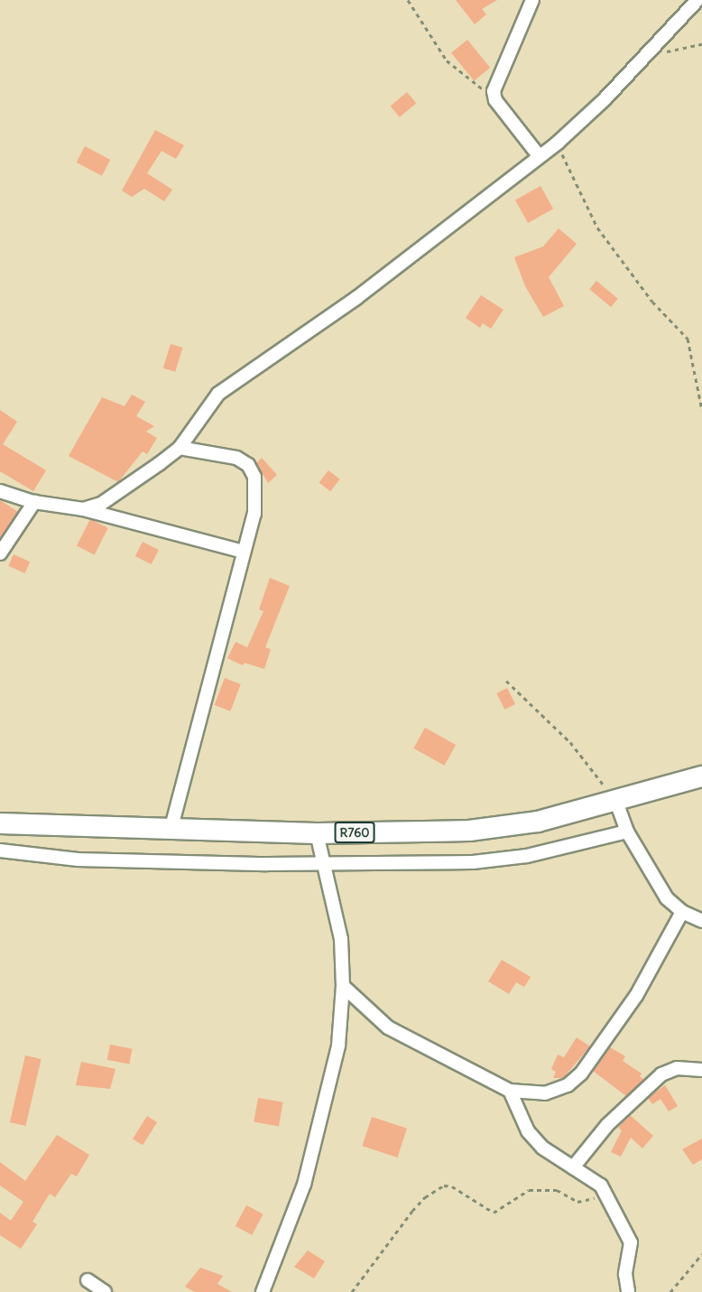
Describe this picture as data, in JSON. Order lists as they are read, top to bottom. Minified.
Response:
{"streets":{"main road":["R760"]}}
